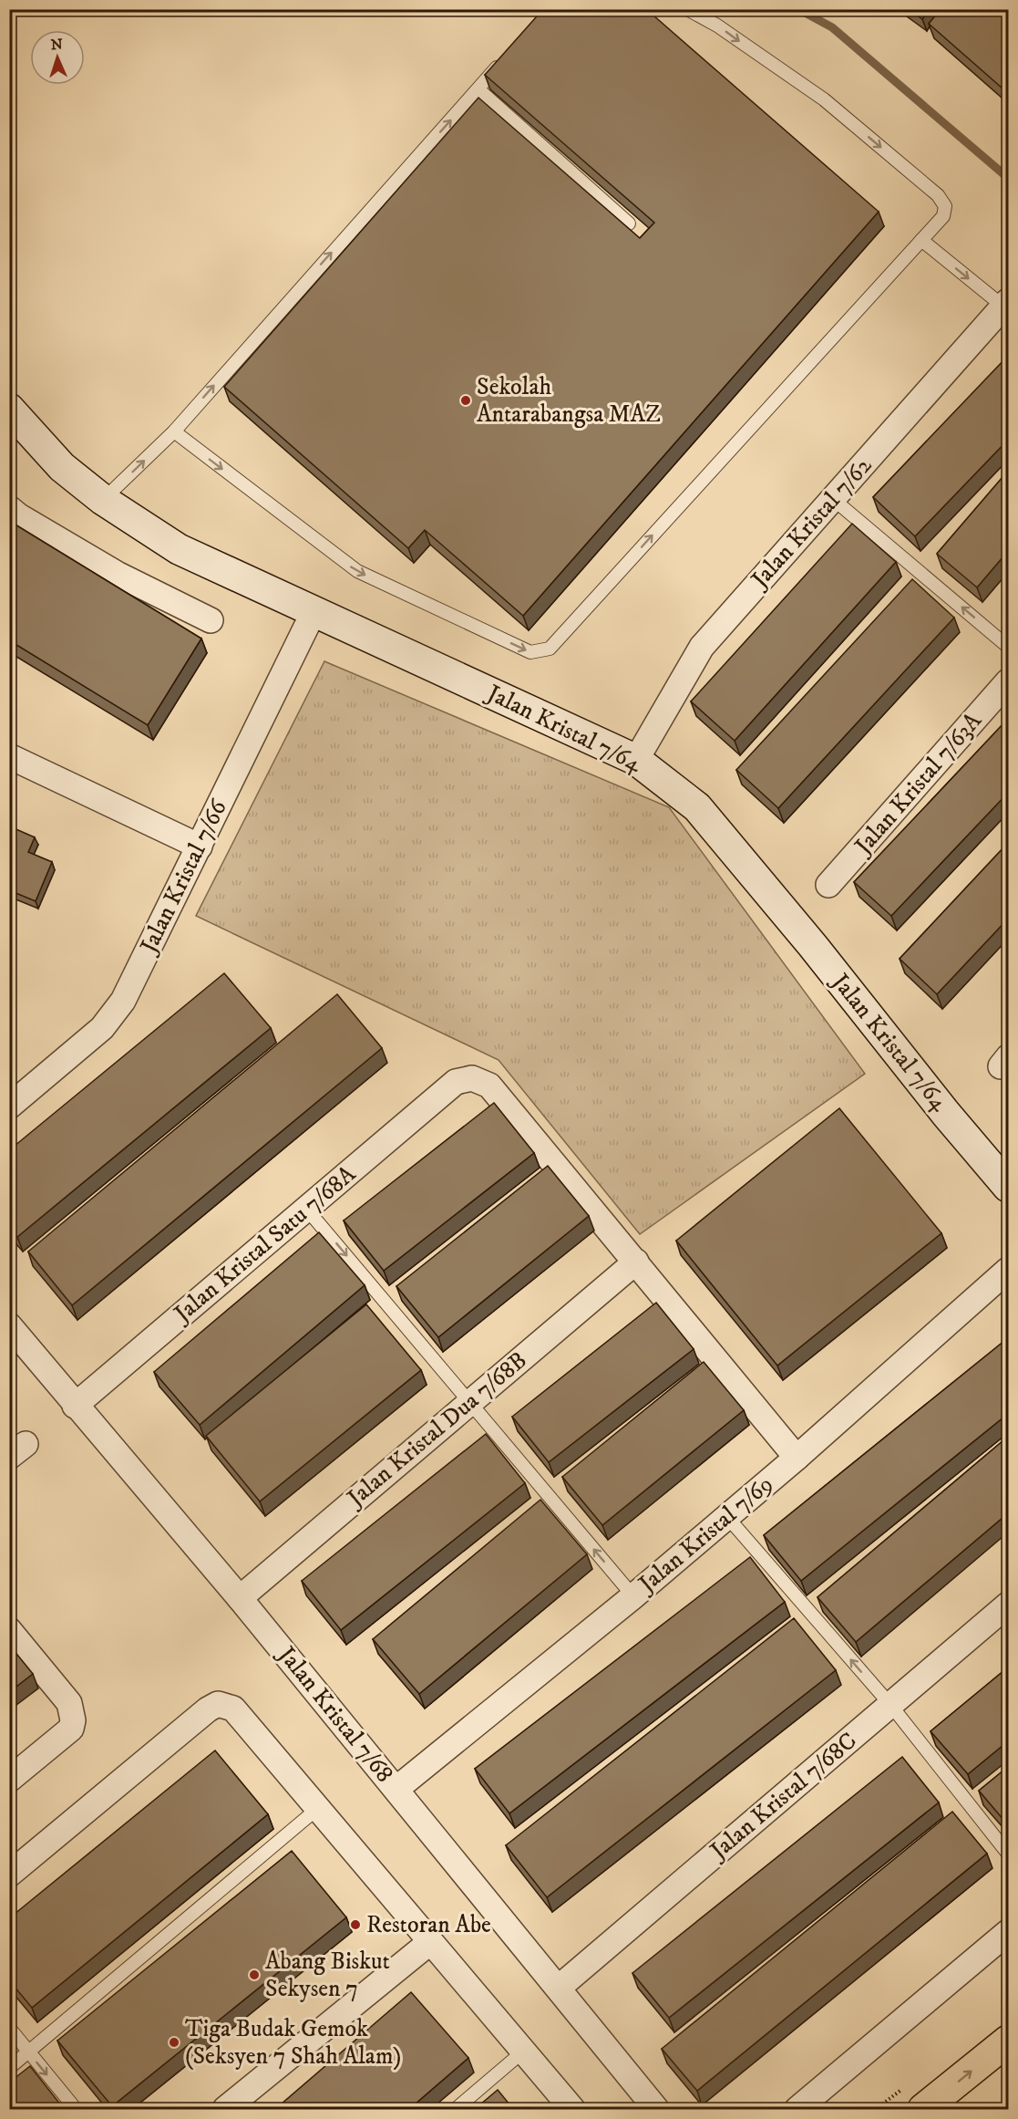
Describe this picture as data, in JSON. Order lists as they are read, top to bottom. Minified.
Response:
{"streets":{"street":["Jalan Kristal 7/62","Jalan Kristal 7/64","Jalan Kristal 7/63A","Jalan Kristal 7/66","Jalan Kristal Satu 7/68A","Jalan Kristal Dua 7/68B","Jalan Kristal 7/69","Jalan Kristal 7/68","Jalan Kristal 7/68C"]},"crossings":[["Jalan Kristal 7/62","Jalan Kristal 7/64"],["Jalan Kristal 7/64","Jalan Kristal 7/66"],["Jalan Kristal Satu 7/68A","Jalan Kristal Dua 7/68B"],["Jalan Kristal Satu 7/68A","Jalan Kristal 7/68"],["Jalan Kristal Dua 7/68B","Jalan Kristal 7/68"],["Jalan Kristal 7/69","Jalan Kristal 7/68"],["Jalan Kristal 7/68","Jalan Kristal 7/68C"]],"places":["Sekolah Antarabangsa MAZ","Restoran Abe","Abang Biskut Sekysen 7","Tiga Budak Gemok (Seksyen 7 Shah Alam)"],"north":"top"}
